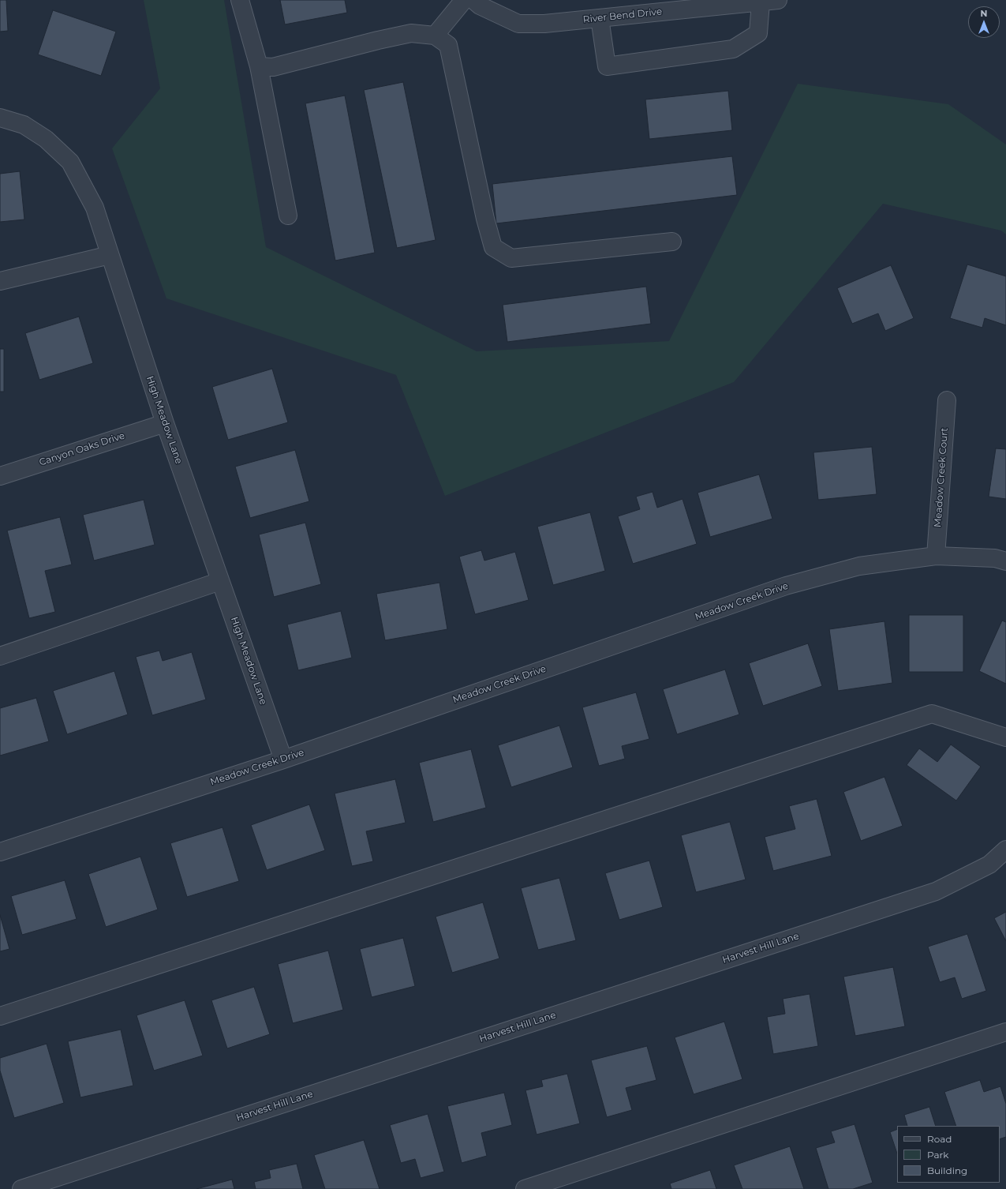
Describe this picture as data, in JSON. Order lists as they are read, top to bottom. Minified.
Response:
{"streets":{"street":["River Bend Drive","High Meadow Lane","Canyon Oaks Drive","Meadow Creek Court","Meadow Creek Drive","Harvest Hill Lane"]},"crossings":[["High Meadow Lane","Canyon Oaks Drive"],["High Meadow Lane","Meadow Creek Drive"],["Meadow Creek Court","Meadow Creek Drive"]],"legend":["Road","Park","Building"],"north":"top"}
